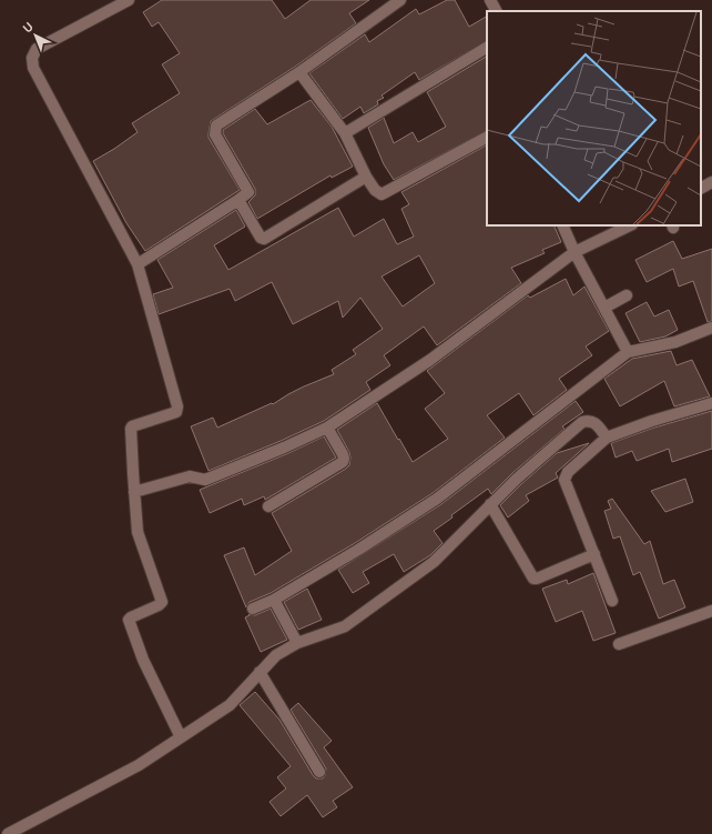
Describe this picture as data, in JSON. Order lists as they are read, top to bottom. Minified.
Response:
{"north":"top left"}
